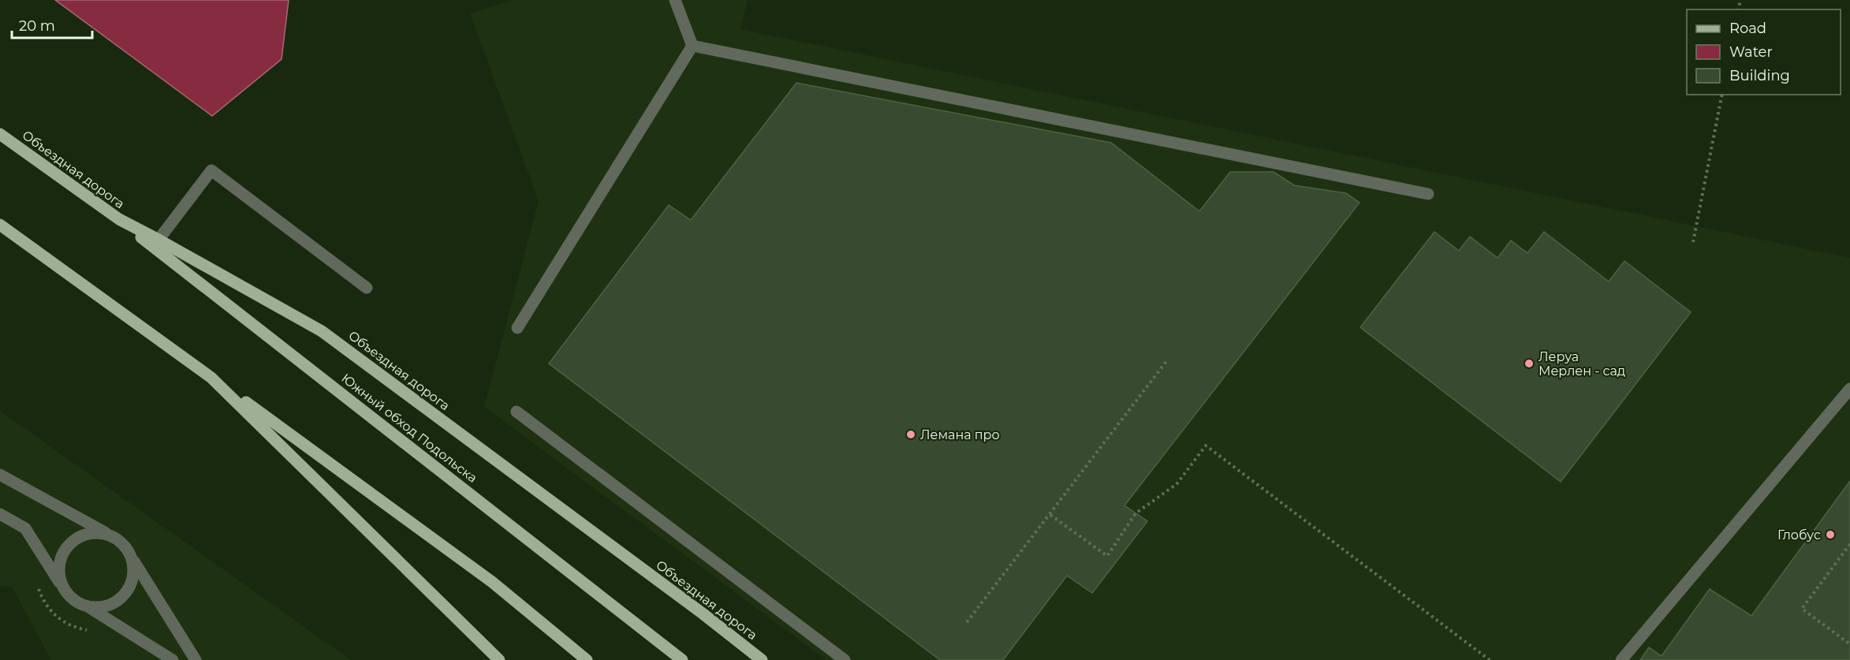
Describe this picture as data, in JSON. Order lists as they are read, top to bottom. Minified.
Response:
{"streets":{"main road":["Объездная дорога","Южный обход Подольска"]},"crossings":[["Объездная дорога","Южный обход Подольска"]],"places":["Леруа Мерлен - сад","Лемана про","Глобус"],"legend":["Road","Water","Building"],"scale_bar":"20 m"}
